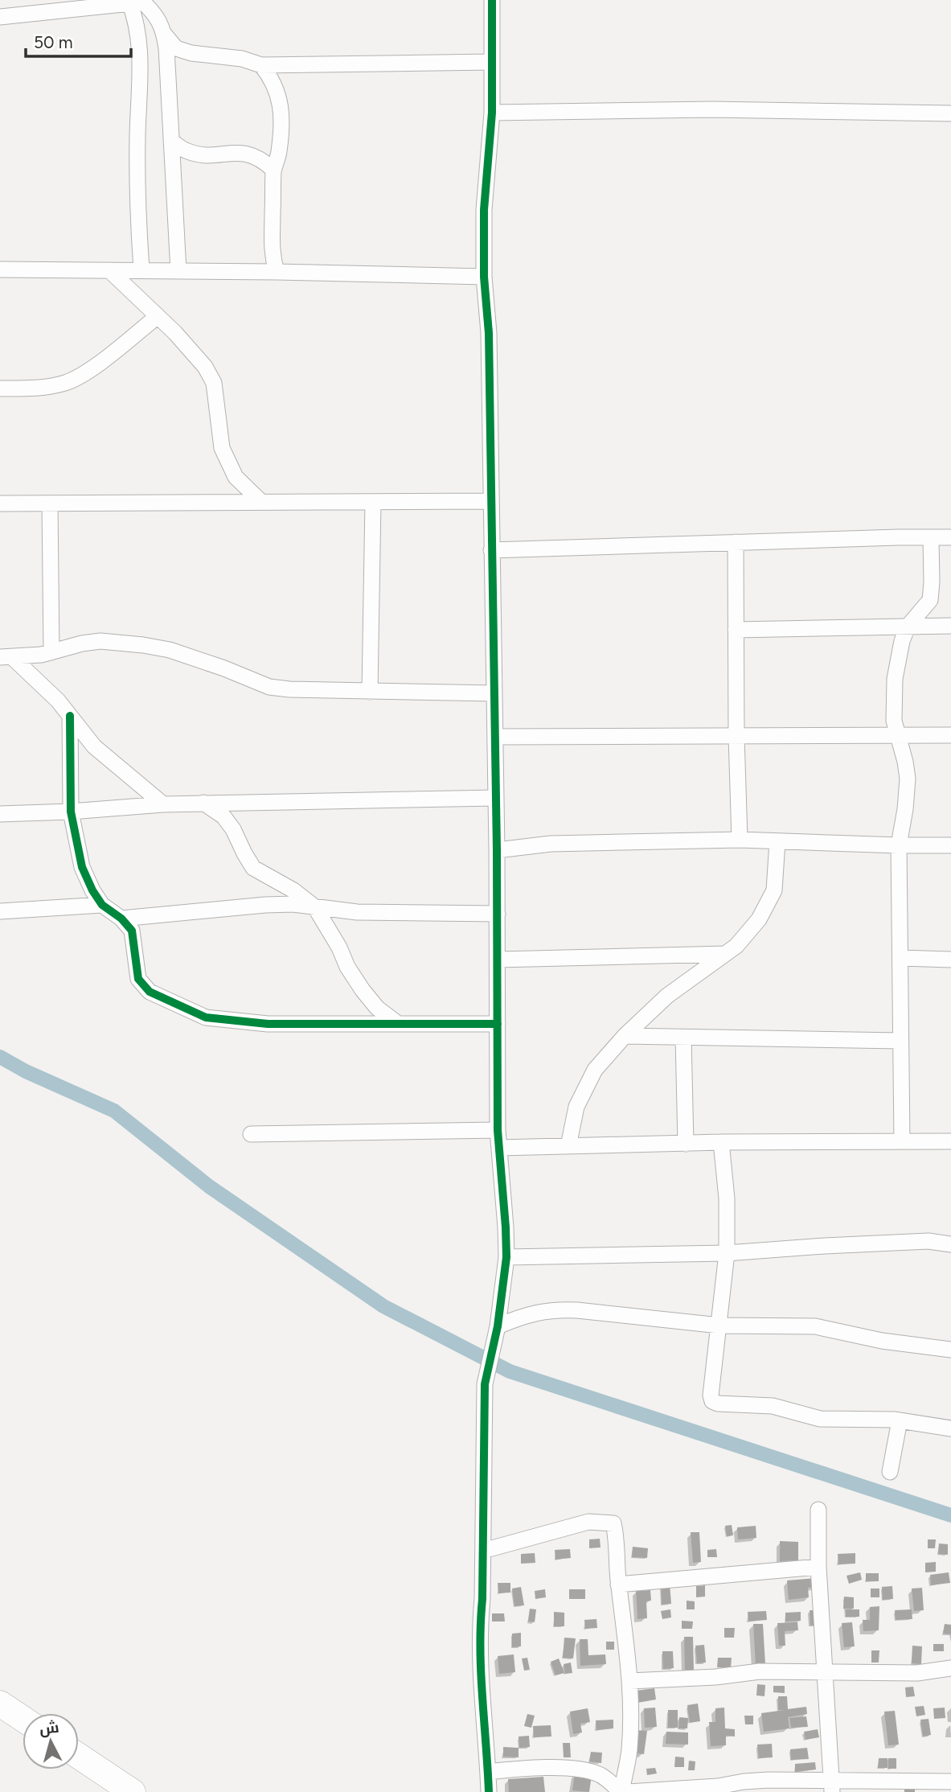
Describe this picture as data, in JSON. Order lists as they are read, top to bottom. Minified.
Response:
{"scale_bar":"50 m","north":"top"}
